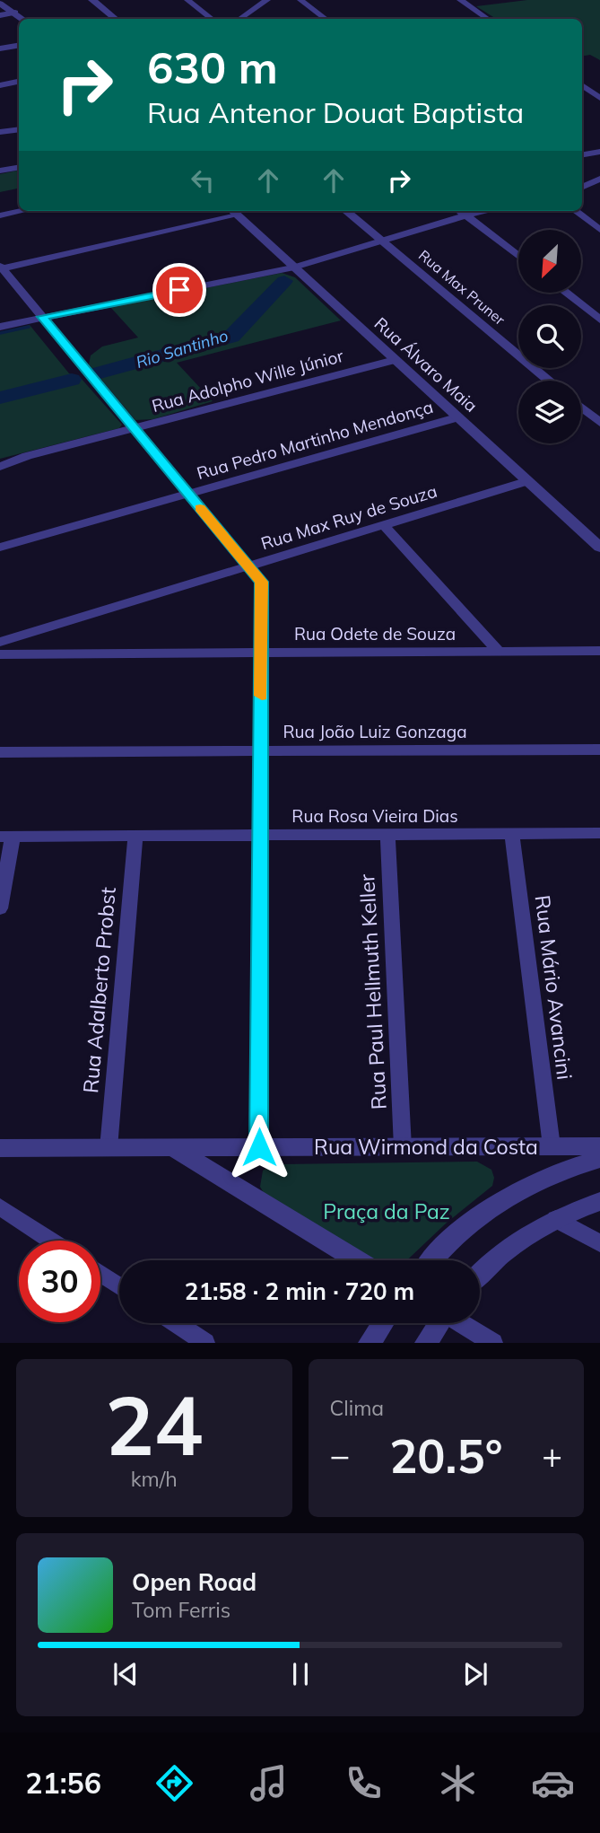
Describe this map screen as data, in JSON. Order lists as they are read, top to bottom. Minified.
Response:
{"streets":{"street":["Rua Max Pruner","Rua Álvaro Maia","Rua Adolpho Wille Júnior","Rua Pedro Martinho Mendonça","Rua Max Ruy de Souza","Rua Odete de Souza","Rua João Luiz Gonzaga","Rua Rosa Vieira Dias","Rua Mário Avancini","Rua Adalberto Probst","Rua Paul Hellmuth Keller","Rua Wirmond da Costa"]},"crossings":[["Rua Álvaro Maia","Rua Adolpho Wille Júnior"],["Rua Álvaro Maia","Rua Pedro Martinho Mendonça"],["Rua Álvaro Maia","Rua Max Ruy de Souza"],["Rua Rosa Vieira Dias","Rua Mário Avancini"],["Rua Rosa Vieira Dias","Rua Adalberto Probst"],["Rua Rosa Vieira Dias","Rua Paul Hellmuth Keller"],["Rua Mário Avancini","Rua Wirmond da Costa"],["Rua Adalberto Probst","Rua Wirmond da Costa"],["Rua Paul Hellmuth Keller","Rua Wirmond da Costa"]],"water":["Rio Santinho"],"parks":["Praça da Paz"],"north":"bottom left","page":{"turn":["630 m","Rua Antenor Douat Baptista"],"limit":"30","trip":"21:58 · 2 min · 720 m","tile":[["24","km/h"],"Clima"],"heat":["−","20.5°","+"],"song":["Open Road","Tom Ferris"],"tabs":"21:56"}}
